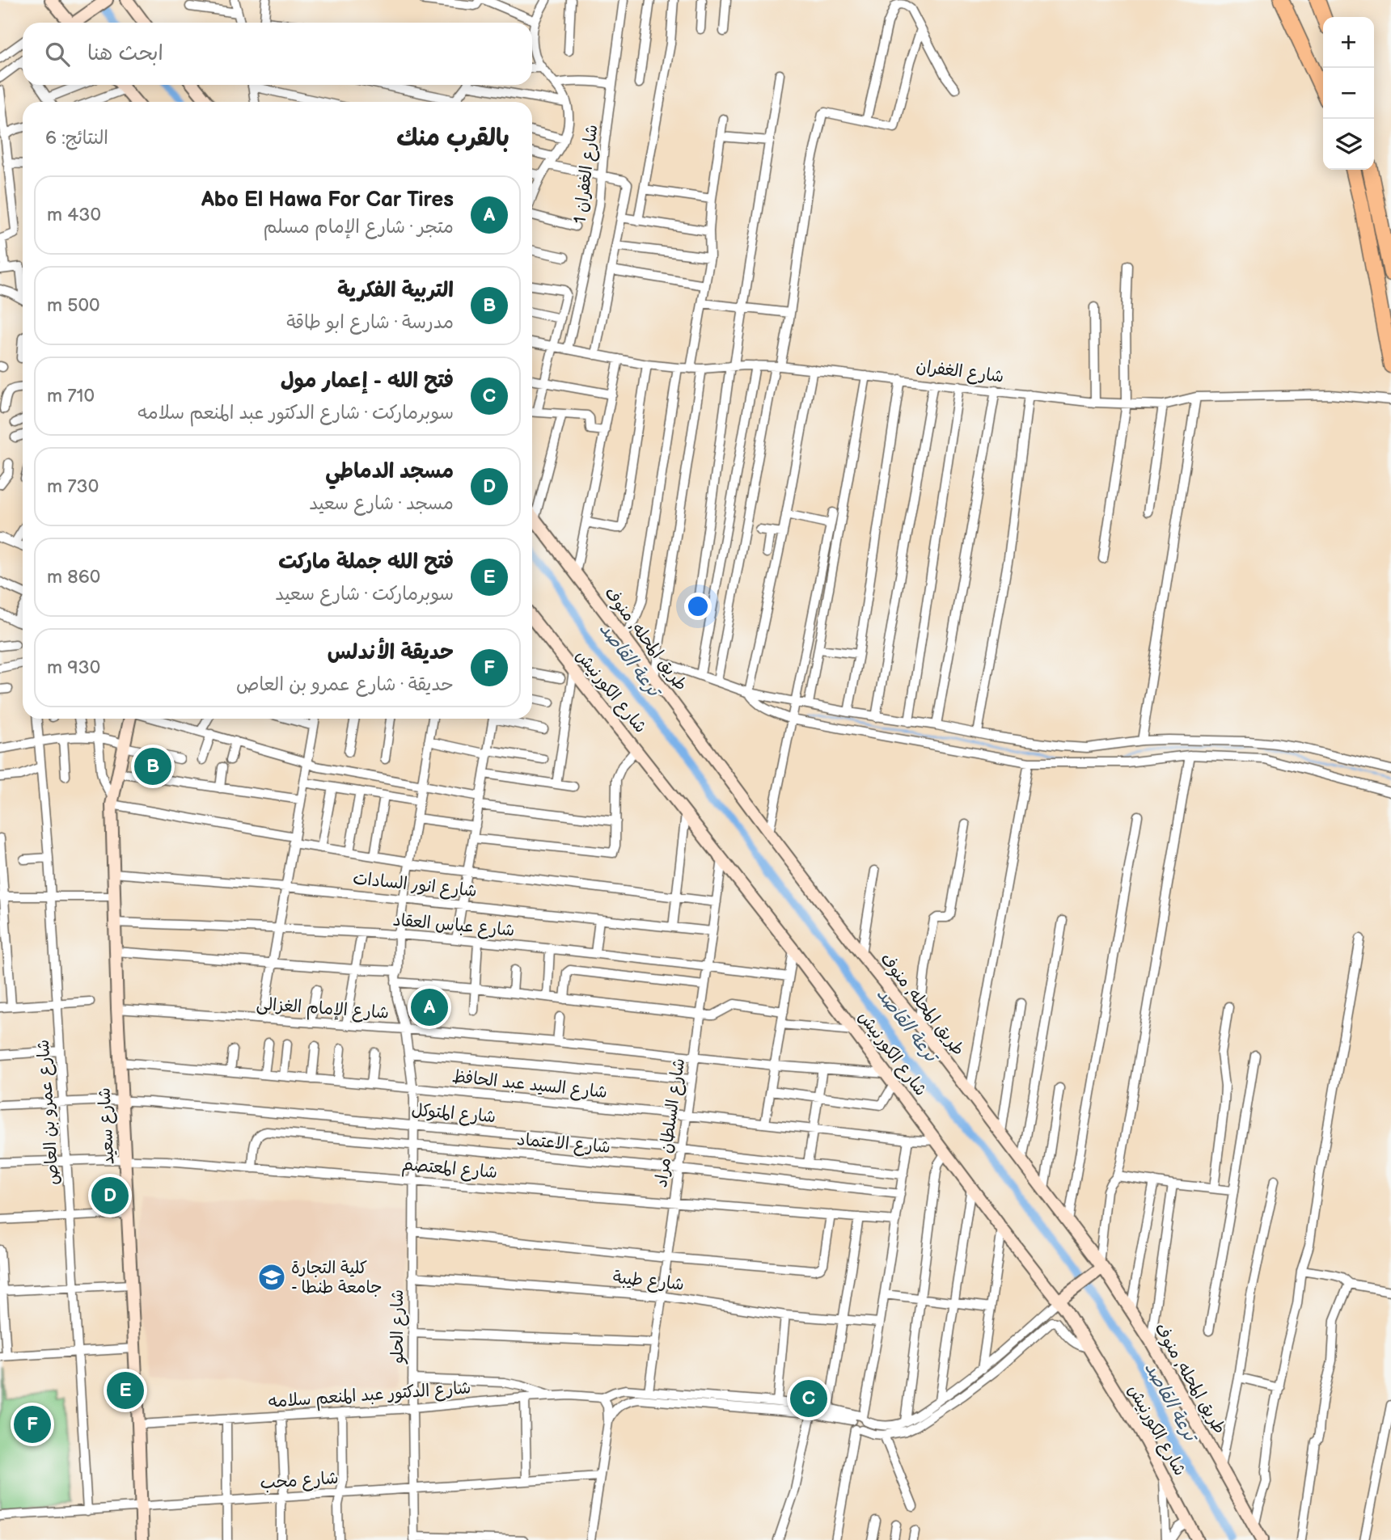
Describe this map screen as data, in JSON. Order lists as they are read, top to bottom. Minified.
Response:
{"streets":{"main road":["طريق المحله, منوف","شارع الكورنيش","شارع سعيد"],"street":["شارع الغفران 1","شارع الغفران","شارع انور السادات","شارع عباس العقاد","شارع الإمام الغزالى","شارع السيد عبد الحافظ","شارع عمرو بن العاص","شارع المتوكل","شارع السلطان مراد","شارع الاعتماد","شارع المعتصم","شارع طيبة","شارع الحلو","شارع الدكتور عبد المنعم سلامه","شارع محب"]},"crossings":[["شارع الغفران 1","شارع الغفران"],["شارع الكورنيش","شارع الإمام الغزالى"],["شارع الكورنيش","شارع السيد عبد الحافظ"],["شارع الكورنيش","شارع السلطان مراد"],["شارع الكورنيش","شارع الدكتور عبد المنعم سلامه"],["شارع انور السادات","شارع السلطان مراد"],["شارع انور السادات","شارع سعيد"],["شارع عباس العقاد","شارع السلطان مراد"],["شارع عباس العقاد","شارع سعيد"],["شارع الإمام الغزالى","شارع السلطان مراد"],["شارع الإمام الغزالى","شارع سعيد"],["شارع الإمام الغزالى","شارع الحلو"],["شارع السيد عبد الحافظ","شارع السلطان مراد"],["شارع السيد عبد الحافظ","شارع سعيد"],["شارع السيد عبد الحافظ","شارع الحلو"],["شارع عمرو بن العاص","شارع المتوكل"],["شارع عمرو بن العاص","شارع المعتصم"],["شارع عمرو بن العاص","شارع محب"],["شارع المتوكل","شارع السلطان مراد"],["شارع المتوكل","شارع سعيد"],["شارع المتوكل","شارع الحلو"],["شارع السلطان مراد","شارع الاعتماد"],["شارع السلطان مراد","شارع المعتصم"],["شارع السلطان مراد","شارع طيبة"],["شارع السلطان مراد","شارع الدكتور عبد المنعم سلامه"],["شارع سعيد","شارع المعتصم"],["شارع سعيد","شارع الدكتور عبد المنعم سلامه"],["شارع سعيد","شارع محب"],["شارع الاعتماد","شارع المعتصم"],["شارع الاعتماد","شارع الحلو"],["شارع المعتصم","شارع الحلو"],["شارع طيبة","شارع الحلو"],["شارع الحلو","شارع الدكتور عبد المنعم سلامه"],["شارع الحلو","شارع محب"]],"water":["ترعة القاصد"],"places":{"school or university":["كلية التجارة - جامعة طنطا"]},"page":{"map_buttons":["+","−"],"search":"ابحث هنا","heading":["بالقرب منك","النتائج: 6"],"list":[{"mark":"A","name":"Abo El Hawa For Car Tires","note":"متجر · شارع الإمام مسلم","value":"430 m"},{"mark":"B","name":"التربية الفكرية","note":"مدرسة · شارع ابو طاقة","value":"500 m"},{"mark":"C","name":"فتح الله - إعمار مول","note":"سوبرماركت · شارع الدكتور عبد المنعم سلامه","value":"710 m"},{"mark":"D","name":"مسجد الدماطي","note":"مسجد · شارع سعيد","value":"730 m"},{"mark":"E","name":"فتح الله جملة ماركت","note":"سوبرماركت · شارع سعيد","value":"860 m"},{"mark":"F","name":"حديقة الأندلس","note":"حديقة · شارع عمرو بن العاص","value":"930 m"}],"pins":["B","A","D","E","C","F"]}}
